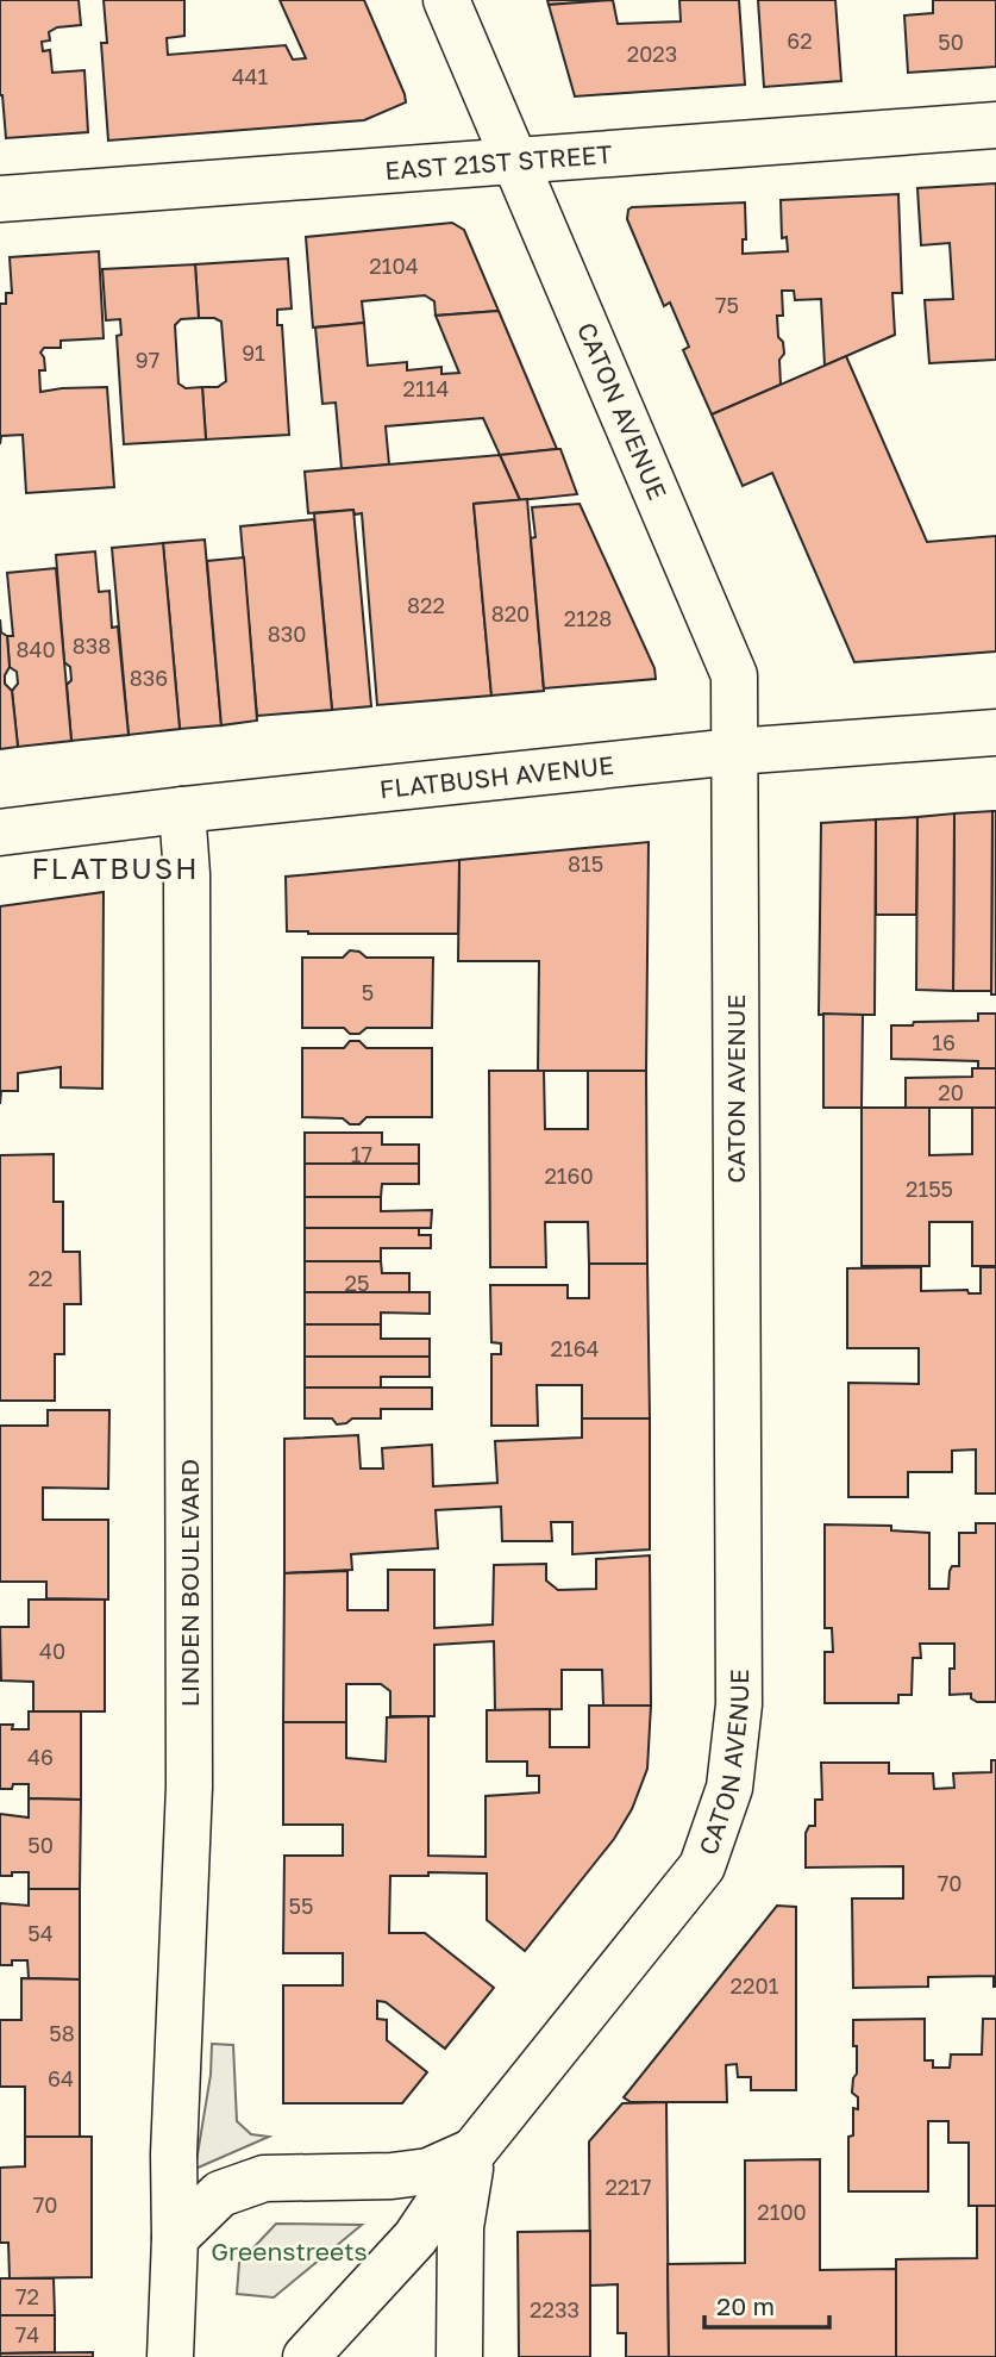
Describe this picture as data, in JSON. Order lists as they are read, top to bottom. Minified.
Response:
{"streets":{"main road":["EAST 21ST STREET","CATON AVENUE","FLATBUSH AVENUE","LINDEN BOULEVARD"]},"crossings":[["EAST 21ST STREET","CATON AVENUE"],["CATON AVENUE","FLATBUSH AVENUE"],["CATON AVENUE","LINDEN BOULEVARD"],["FLATBUSH AVENUE","LINDEN BOULEVARD"]],"districts":["FLATBUSH"],"parks":["Greenstreets"],"house_numbers":["62","50","2023","441","2104","75","91","97","2114","822","820","2128","830","838","840","836","815","5","16","20","17","2160","2155","22","25","2164","40","46","50","70","55","54","2201","58","64","2217","70","2100","72","2233","74"],"scale_bar":"20 m"}
